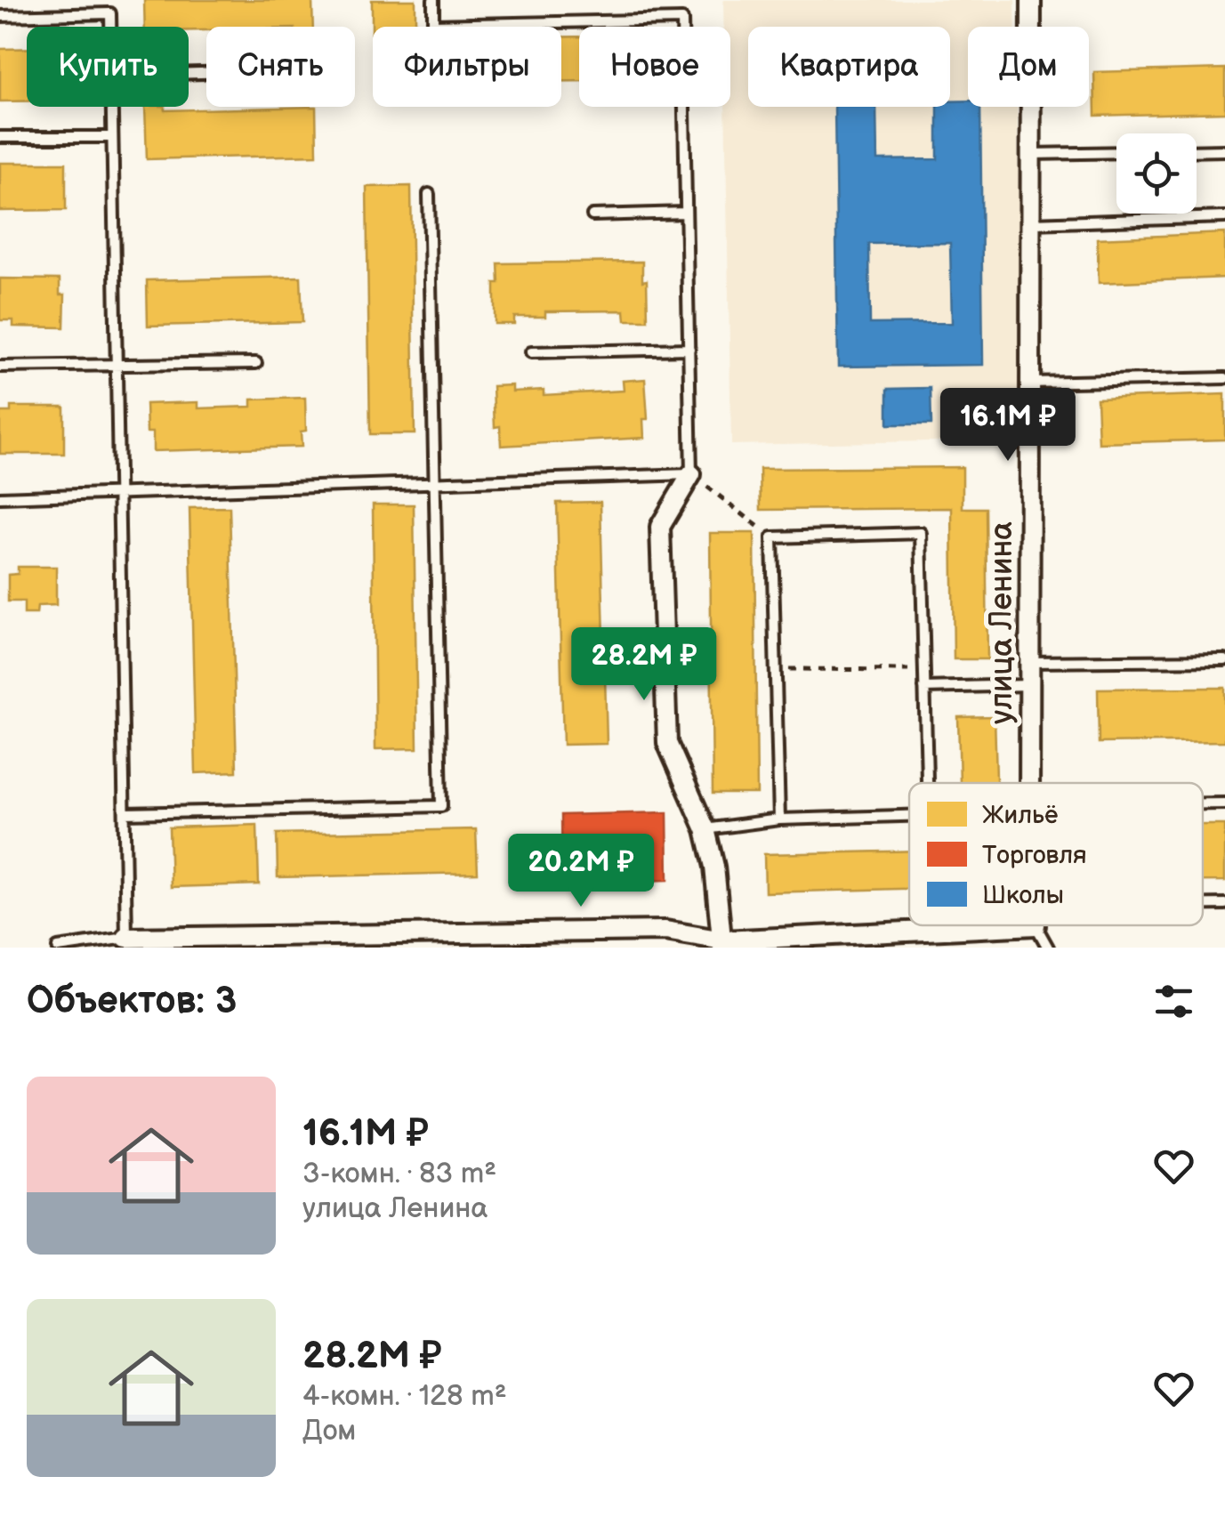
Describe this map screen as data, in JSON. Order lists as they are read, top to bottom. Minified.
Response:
{"streets":{"street":["улица Ленина"]},"legend":["Жильё","Торговля","Школы"],"page":{"chip":["Купить","Снять","Фильтры","Новое","Квартира","Дом"],"price":["16.1M ₽","28.2M ₽","20.2M ₽"],"heading":"Объектов: 3","list":[{"name":"16.1M ₽","note":"3-комн. · 83 m² · улица Ленина"},{"name":"28.2M ₽","note":"4-комн. · 128 m² · Дом"}]}}
